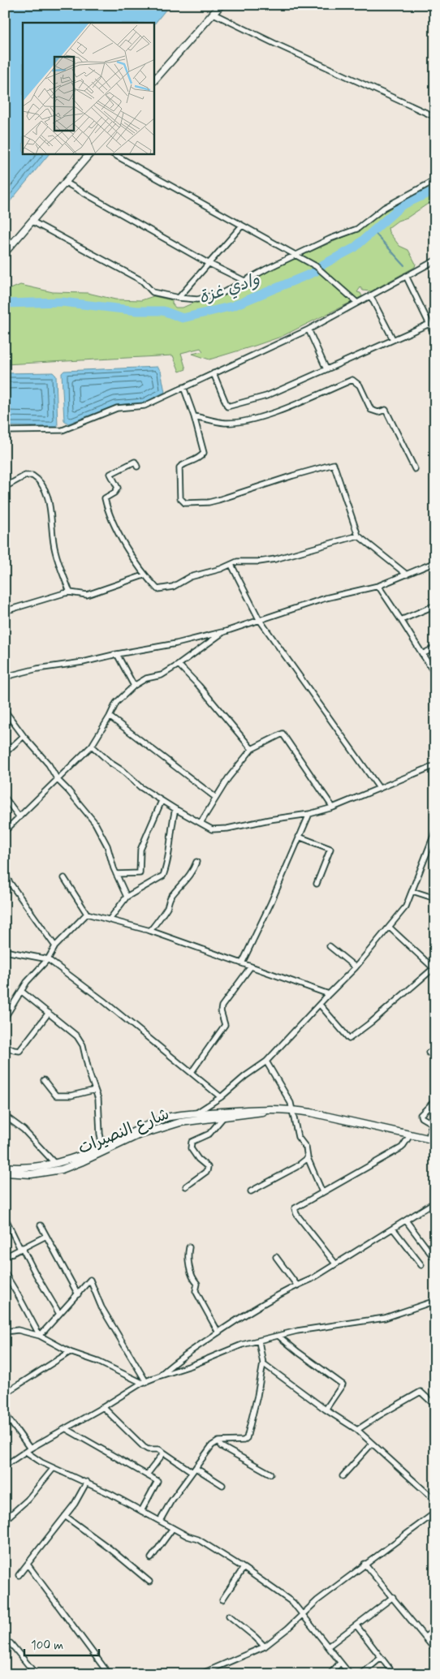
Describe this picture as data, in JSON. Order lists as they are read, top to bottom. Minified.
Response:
{"streets":{"main road":["شارع النصيرات"]},"water":["وادي غزة"],"scale_bar":"100 m"}
